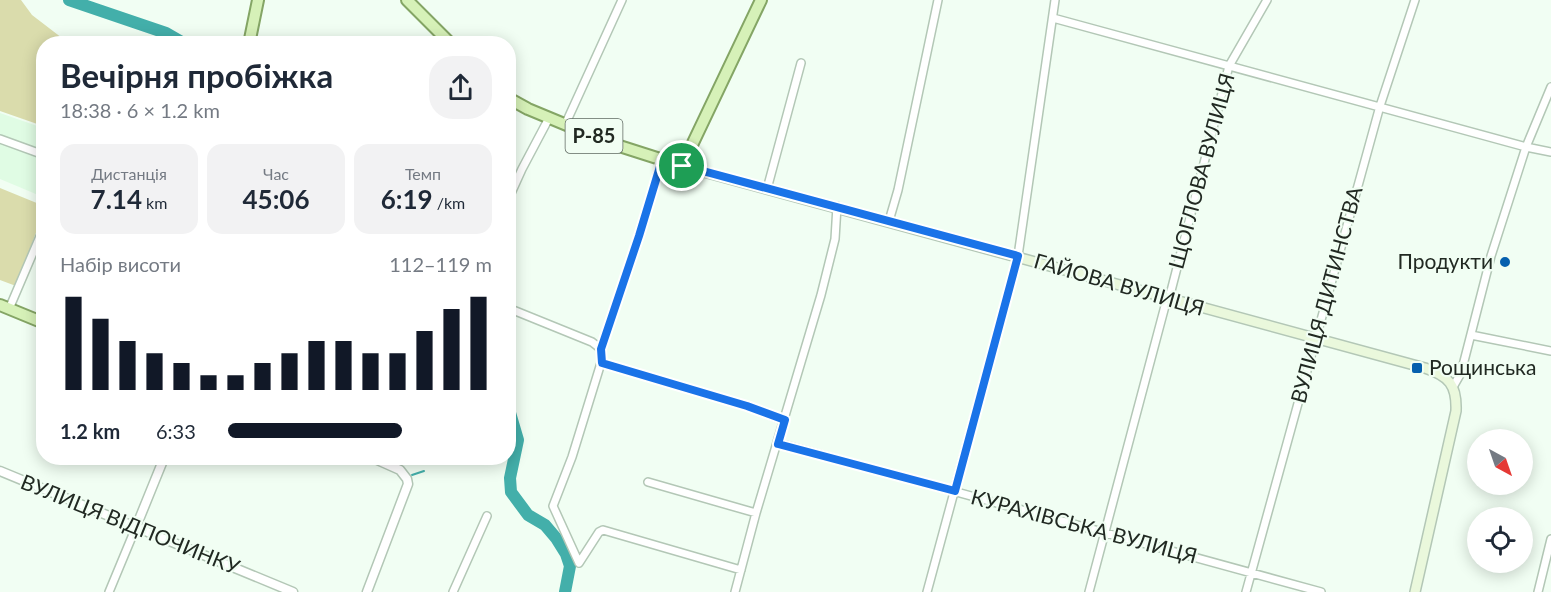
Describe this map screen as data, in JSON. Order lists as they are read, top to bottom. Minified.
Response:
{"streets":{"main road":["Р-85","ГАЙОВА ВУЛИЦЯ"],"street":["ЩОГЛОВА ВУЛИЦЯ","ВУЛИЦЯ ДИТИНСТВА","ВУЛИЦЯ ВІДПОЧИНКУ","КУРАХІВСЬКА ВУЛИЦЯ"]},"crossings":[["ЩОГЛОВА ВУЛИЦЯ","ГАЙОВА ВУЛИЦЯ"],["ЩОГЛОВА ВУЛИЦЯ","КУРАХІВСЬКА ВУЛИЦЯ"],["ГАЙОВА ВУЛИЦЯ","ВУЛИЦЯ ДИТИНСТВА"],["ВУЛИЦЯ ДИТИНСТВА","КУРАХІВСЬКА ВУЛИЦЯ"]],"places":{"other":["Продукти"],"transit":["Рощинська"]},"north":"bottom right","page":{"heading":["Вечірня пробіжка","18:38 · 6 × 1.2 km"],"stats":[["Дистанція","7.14 km"],["Час","45:06"],["Темп","6:19 /km"]],"chart":["Набір висоти","112–119 m"],"list":[{"name":"1.2 km","note":"6:33"}]}}
